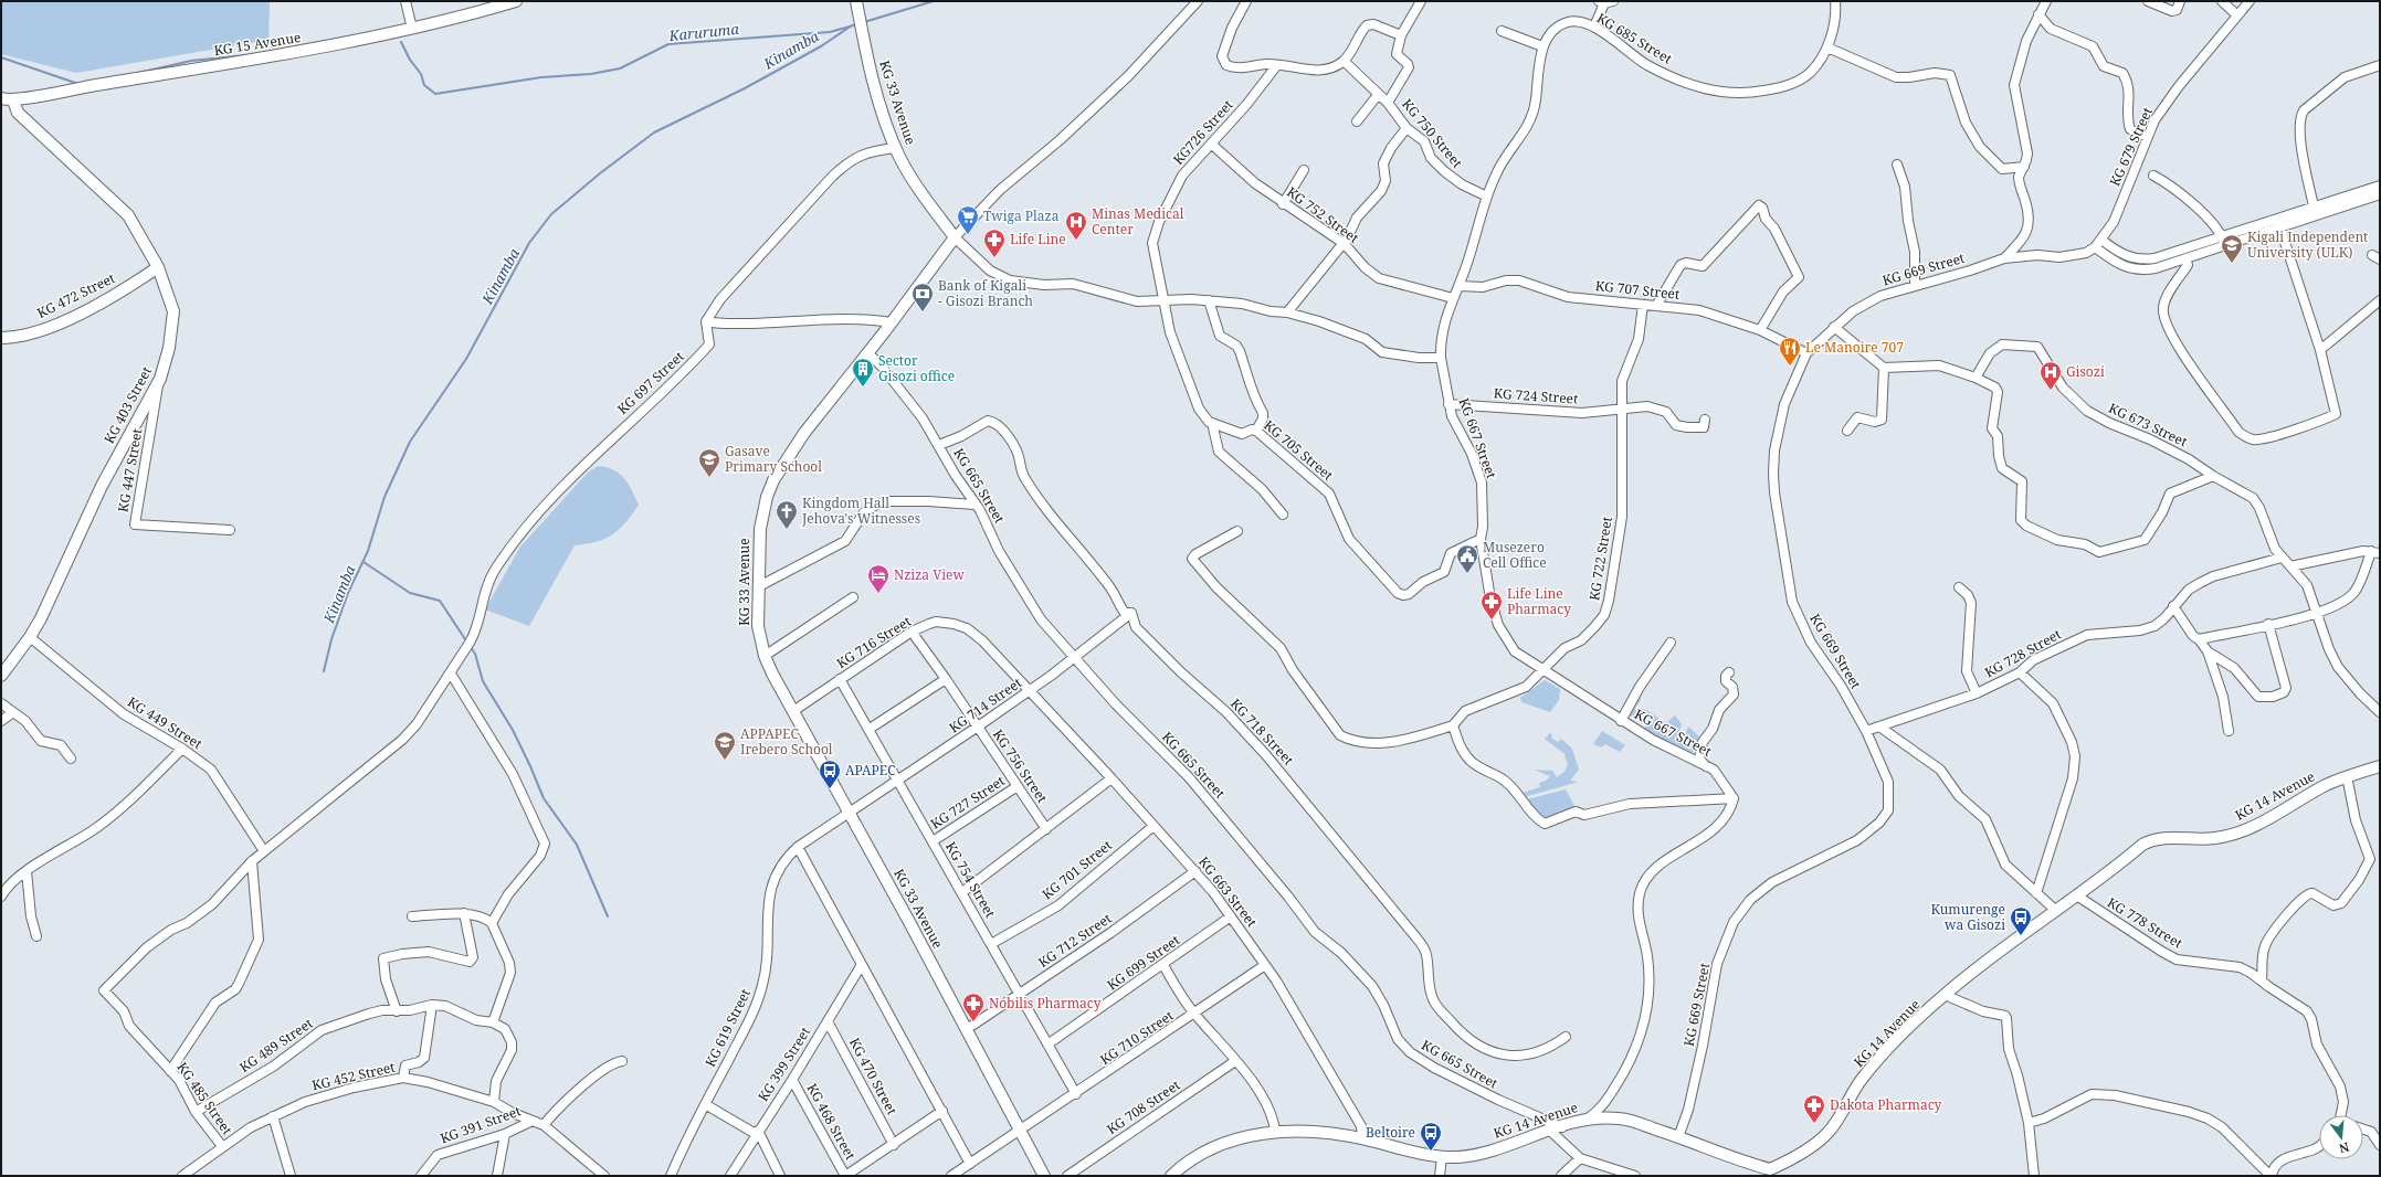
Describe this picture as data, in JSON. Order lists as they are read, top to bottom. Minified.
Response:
{"streets":{"main road":["KG 15 Avenue","KG 33 Avenue","KG 472 Street","KG 403 Street","KG 14 Avenue"],"street":["KG 685 Street","KG726 Street","KG 750 Street","KG 679 Street","KG 752 Street","KG 669 Street","KG 707 Street","KG 697 Street","KG 724 Street","KG 673 Street","KG 667 Street","KG 705 Street","KG 447 Street","KG 665 Street","KG 722 Street","KG 716 Street","KG 728 Street","KG 714 Street","KG 449 Street","KG 718 Street","KG 756 Street","KG 727 Street","KG 701 Street","KG 754 Street","KG 663 Street","KG 778 Street","KG 712 Street","KG 699 Street","KG 619 Street","KG 710 Street","KG 489 Street","KG 399 Street","KG 452 Street","KG 470 Street","KG 485 Street","KG 708 Street","KG 468 Street","KG 391 Street"]},"crossings":[["KG 15 Avenue","KG 403 Street"],["KG 33 Avenue","KG 665 Street"],["KG 33 Avenue","KG 716 Street"],["KG 33 Avenue","KG 714 Street"],["KG 33 Avenue","KG 712 Street"],["KG 33 Avenue","KG 619 Street"],["KG 33 Avenue","KG 710 Street"],["KG726 Street","KG 752 Street"],["KG726 Street","KG 705 Street"],["KG 679 Street","KG 669 Street"],["KG 669 Street","KG 707 Street"],["KG 669 Street","KG 728 Street"],["KG 669 Street","KG 14 Avenue"],["KG 707 Street","KG 722 Street"],["KG 472 Street","KG 403 Street"],["KG 724 Street","KG 667 Street"],["KG 724 Street","KG 722 Street"],["KG 403 Street","KG 447 Street"],["KG 403 Street","KG 449 Street"],["KG 673 Street","KG 728 Street"],["KG 667 Street","KG 705 Street"],["KG 667 Street","KG 722 Street"],["KG 665 Street","KG 714 Street"],["KG 665 Street","KG 718 Street"],["KG 665 Street","KG 14 Avenue"],["KG 716 Street","KG 714 Street"],["KG 716 Street","KG 756 Street"],["KG 716 Street","KG 754 Street"],["KG 716 Street","KG 663 Street"],["KG 714 Street","KG 718 Street"],["KG 714 Street","KG 756 Street"],["KG 714 Street","KG 754 Street"],["KG 714 Street","KG 663 Street"],["KG 714 Street","KG 619 Street"],["KG 756 Street","KG 727 Street"],["KG 14 Avenue","KG 663 Street"],["KG 14 Avenue","KG 778 Street"],["KG 727 Street","KG 754 Street"],["KG 701 Street","KG 754 Street"],["KG 701 Street","KG 663 Street"],["KG 754 Street","KG 712 Street"],["KG 754 Street","KG 699 Street"],["KG 754 Street","KG 710 Street"],["KG 663 Street","KG 712 Street"],["KG 663 Street","KG 699 Street"],["KG 663 Street","KG 710 Street"],["KG 489 Street","KG 452 Street"],["KG 489 Street","KG 485 Street"],["KG 399 Street","KG 470 Street"],["KG 399 Street","KG 468 Street"],["KG 452 Street","KG 485 Street"],["KG 452 Street","KG 391 Street"]],"water":["Karuruma","Kinamba"],"places":{"supermarket":["Twiga Plaza"],"hospital":["Minas Medical Center","Gisozi"],"pharmacy":["Life Line","Life Line Pharmacy","Nobilis Pharmacy","Dakota Pharmacy"],"school or university":["Kigali Independent University (ULK)","Gasave Primary School","APPAPEC Irebero School"],"bank":["Bank of Kigali - Gisozi Branch"],"restaurant":["Le Manoire 707"],"building":["Sector Gisozi office"],"church":["Kingdom Hall Jehova's Witnesses"],"public building":["Musezero Cell Office"],"hotel":["Nziza View"],"bus stop":["APAPEC","Kumurenge wa Gisozi","Beltoire"]},"north":"bottom"}
